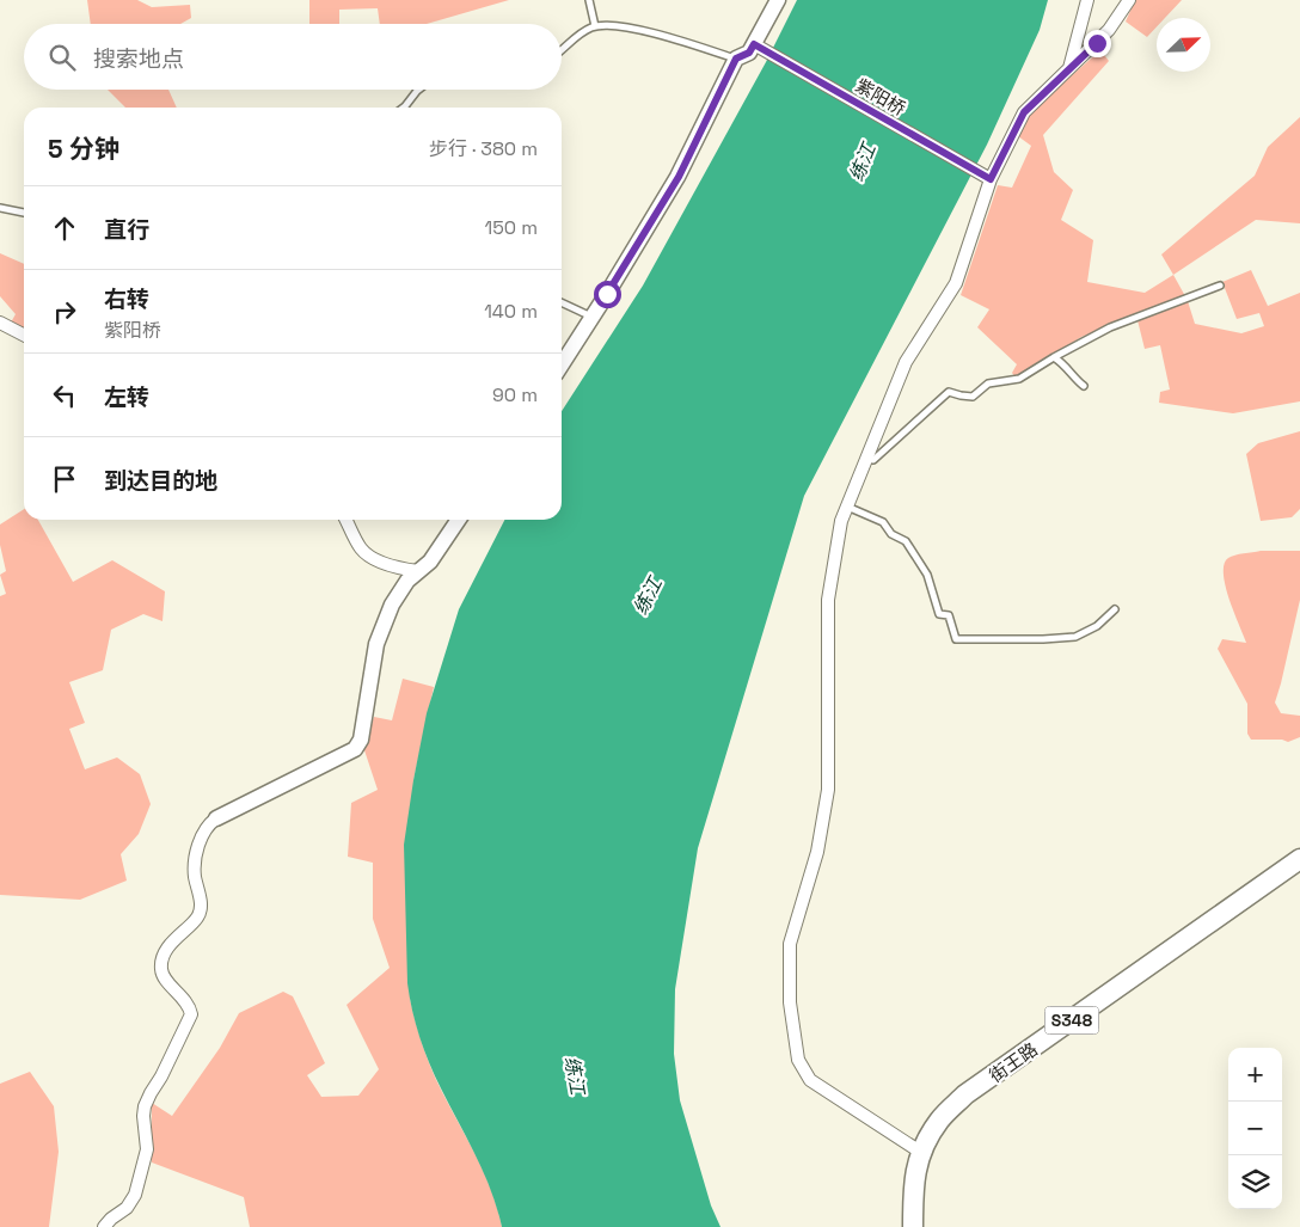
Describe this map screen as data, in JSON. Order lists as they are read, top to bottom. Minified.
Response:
{"streets":{"main road":["S348","街王路"],"street":["紫阳桥"]},"water":["练江"],"north":"top right","page":{"search":"搜索地点","heading":["5 分钟","步行 · 380 m"],"list":[["直行","150 m"],["右转","紫阳桥","140 m"],["左转","90 m"],"到达目的地"],"map_buttons":["+","−"]}}
